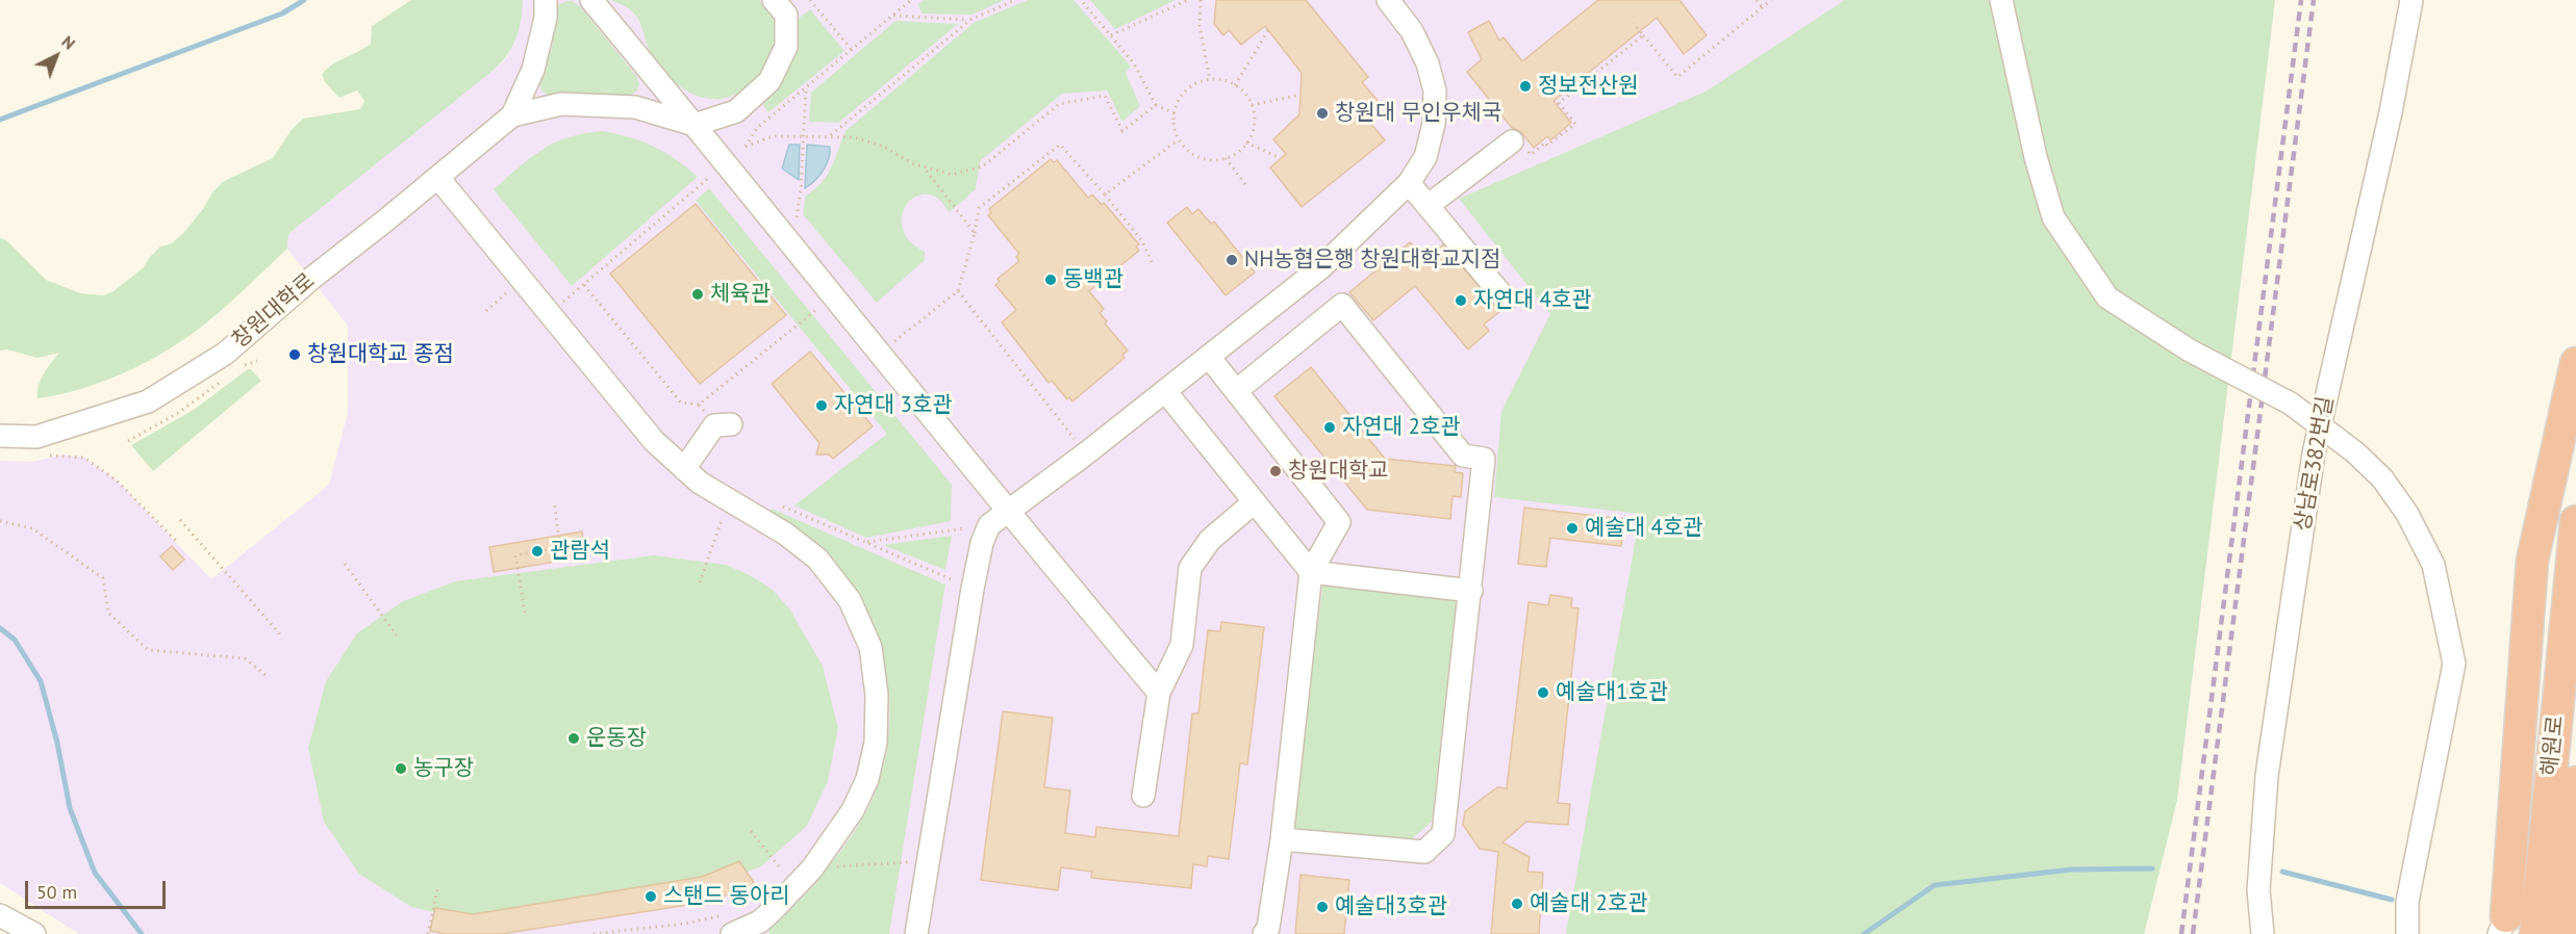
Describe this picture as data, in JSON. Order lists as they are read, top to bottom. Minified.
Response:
{"streets":{"highway":["해원로"],"street":["창원대학로","상남로382번길"]},"places":["정보전산원","창원대 무인우체국","NH농협은행 창원대학교지점","동백관","체육관","자연대 4호관","창원대학교 종점","자연대 3호관","자연대 2호관","창원대학교","예술대 4호관","관람석","예술대1호관","운동장","농구장","스탠드 동아리","예술대 2호관","예술대3호관"],"scale_bar":"50 m","north":"top right"}
